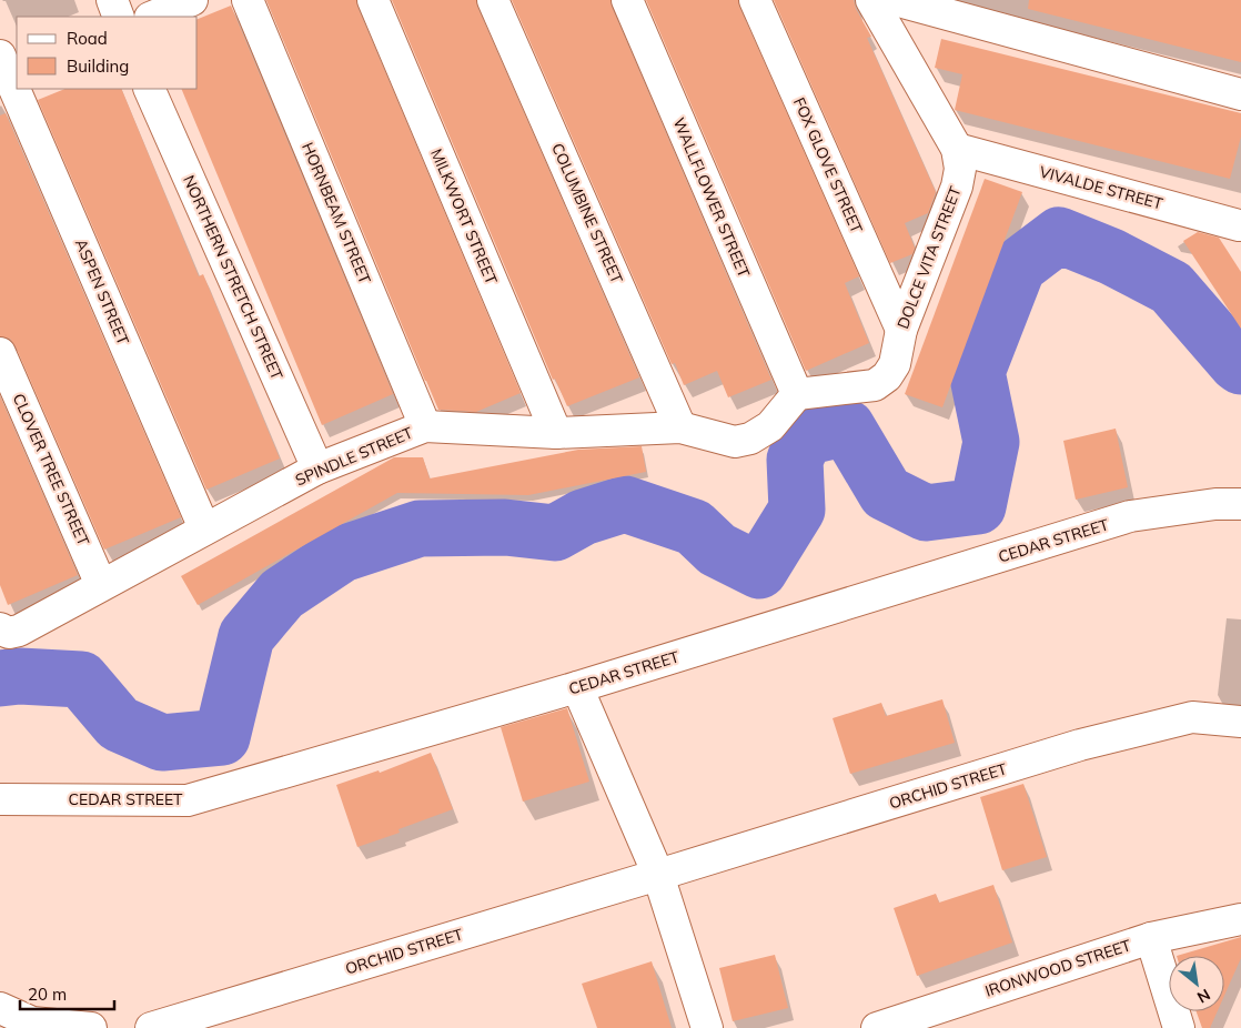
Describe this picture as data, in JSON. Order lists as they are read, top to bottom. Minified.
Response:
{"streets":{"street":["FOX GLOVE STREET","VIVALDE STREET","WALLFLOWER STREET","HORNBEAM STREET","COLUMBINE STREET","MILKWORT STREET","DOLCE VITA STREET","NORTHERN STRETCH STREET","ASPEN STREET","SPINDLE STREET","CLOVER TREE STREET","CEDAR STREET","ORCHID STREET","IRONWOOD STREET"]},"crossings":[["FOX GLOVE STREET","DOLCE VITA STREET"],["VIVALDE STREET","DOLCE VITA STREET"],["WALLFLOWER STREET","DOLCE VITA STREET"],["WALLFLOWER STREET","SPINDLE STREET"],["HORNBEAM STREET","SPINDLE STREET"],["COLUMBINE STREET","SPINDLE STREET"],["MILKWORT STREET","SPINDLE STREET"],["DOLCE VITA STREET","SPINDLE STREET"],["NORTHERN STRETCH STREET","SPINDLE STREET"],["ASPEN STREET","SPINDLE STREET"],["SPINDLE STREET","CLOVER TREE STREET"]],"legend":["Road","Building"],"scale_bar":"20 m","north":"bottom right"}
